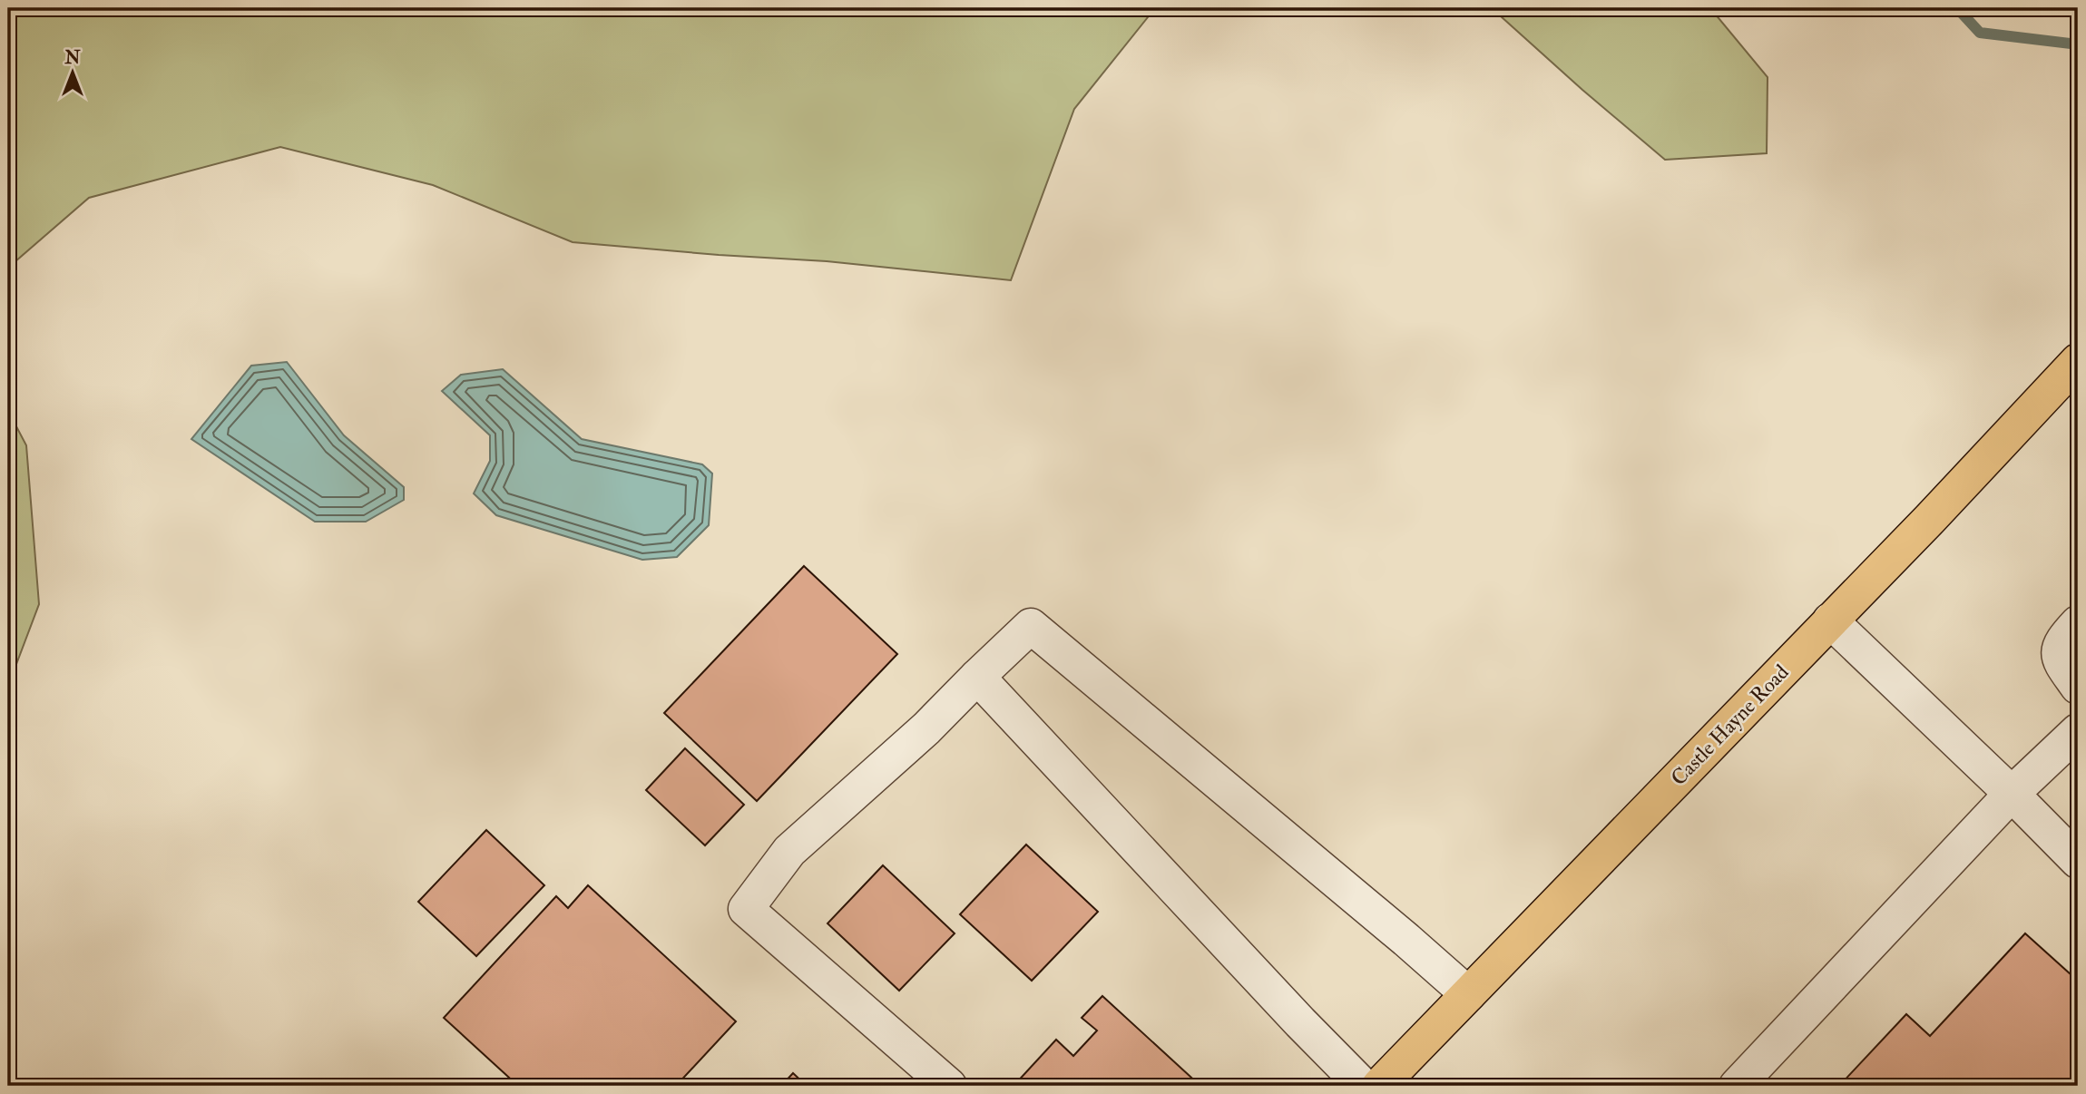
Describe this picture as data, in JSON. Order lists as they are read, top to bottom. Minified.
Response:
{"streets":{"main road":["Castle Hayne Road"]},"north":"top"}
